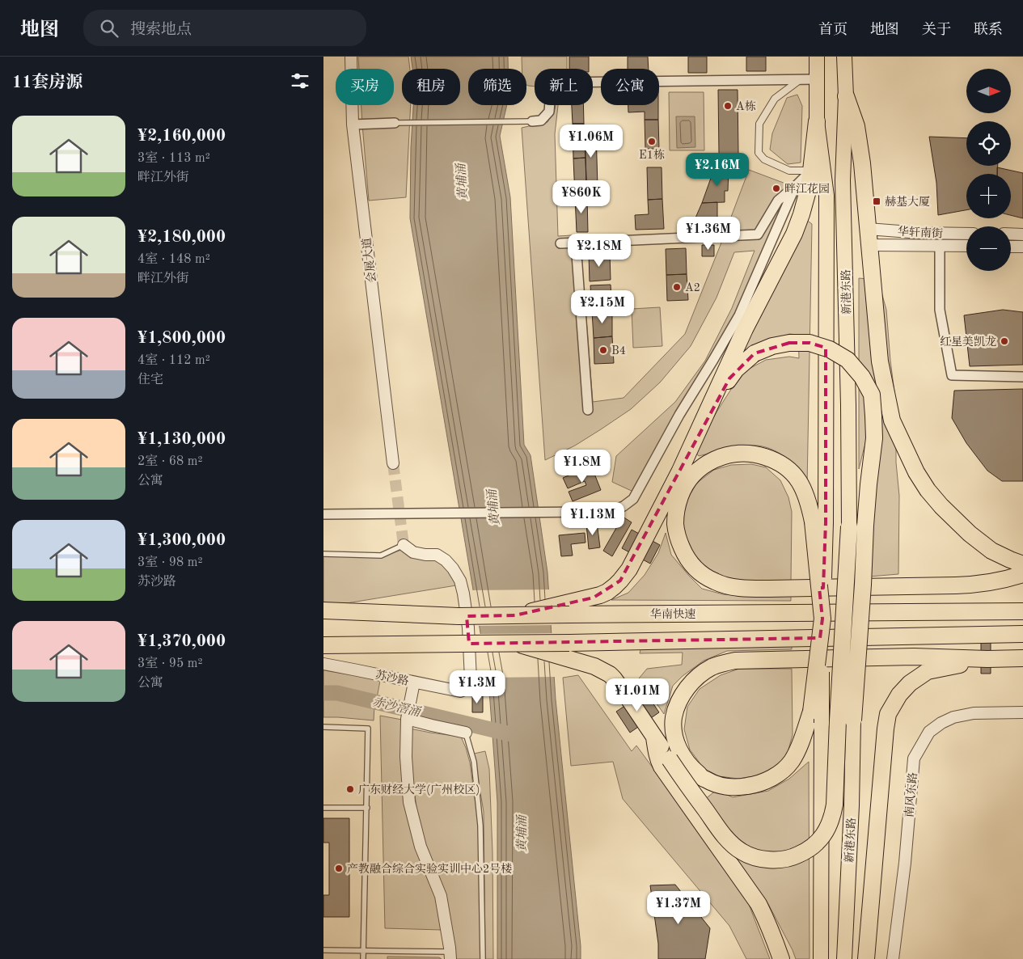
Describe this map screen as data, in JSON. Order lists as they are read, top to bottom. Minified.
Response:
{"streets":{"highway":["华南快速"],"main road":["新港东路"],"street":["华轩南街","会展大道","苏沙路","南风东路"]},"water":["黄埔涌","赤沙滘涌"],"places":{"other":["A栋","E1栋","畔江花园","A2","红星美凯龙","B4","广东财经大学(广州校区)","产教融合综合实验实训中心2号楼"],"transit":["赫基大厦"]},"north":"right","page":{"header":"地图","search":"搜索地点","nav":["首页","地图","关于","联系"],"heading":"11套房源","map_buttons":["+","−"],"chip":["买房","租房","筛选","新上","公寓"],"list":[{"name":"¥2,160,000","note":"3室 · 113 m² · 畔江外街"},{"name":"¥2,180,000","note":"4室 · 148 m² · 畔江外街"},{"name":"¥1,800,000","note":"4室 · 112 m² · 住宅"},{"name":"¥1,130,000","note":"2室 · 68 m² · 公寓"},{"name":"¥1,300,000","note":"3室 · 98 m² · 苏沙路"},{"name":"¥1,370,000","note":"3室 · 95 m² · 公寓"}],"price":["¥1.06M","¥2.16M","¥860K","¥1.36M","¥2.18M","¥2.15M","¥1.8M","¥1.13M","¥1.3M","¥1.01M","¥1.37M"]}}
